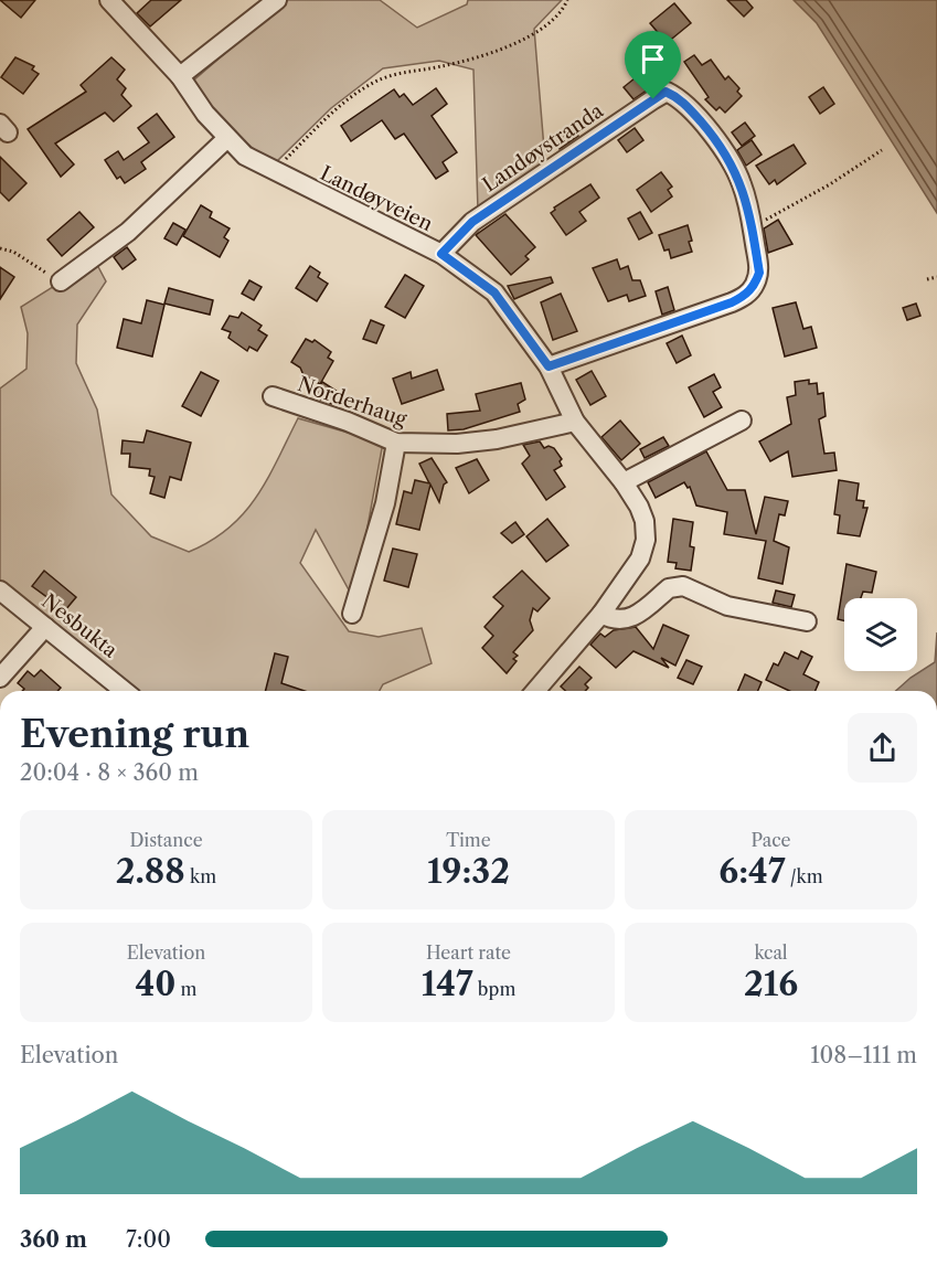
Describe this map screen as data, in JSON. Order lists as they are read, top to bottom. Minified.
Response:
{"streets":{"street":["Landøystranda","Landøyveien","Norderhaug","Nesbukta"]},"crossings":[["Landøystranda","Landøyveien"],["Landøyveien","Norderhaug"]],"page":{"heading":["Evening run","20:04 · 8 × 360 m"],"stats":[["Distance","2.88 km"],["Time","19:32"],["Pace","6:47 /km"],["Elevation","40 m"],["Heart rate","147 bpm"],["kcal","216"]],"chart":["Elevation","108–111 m"],"list":[{"name":"360 m","note":"7:00"}]}}
